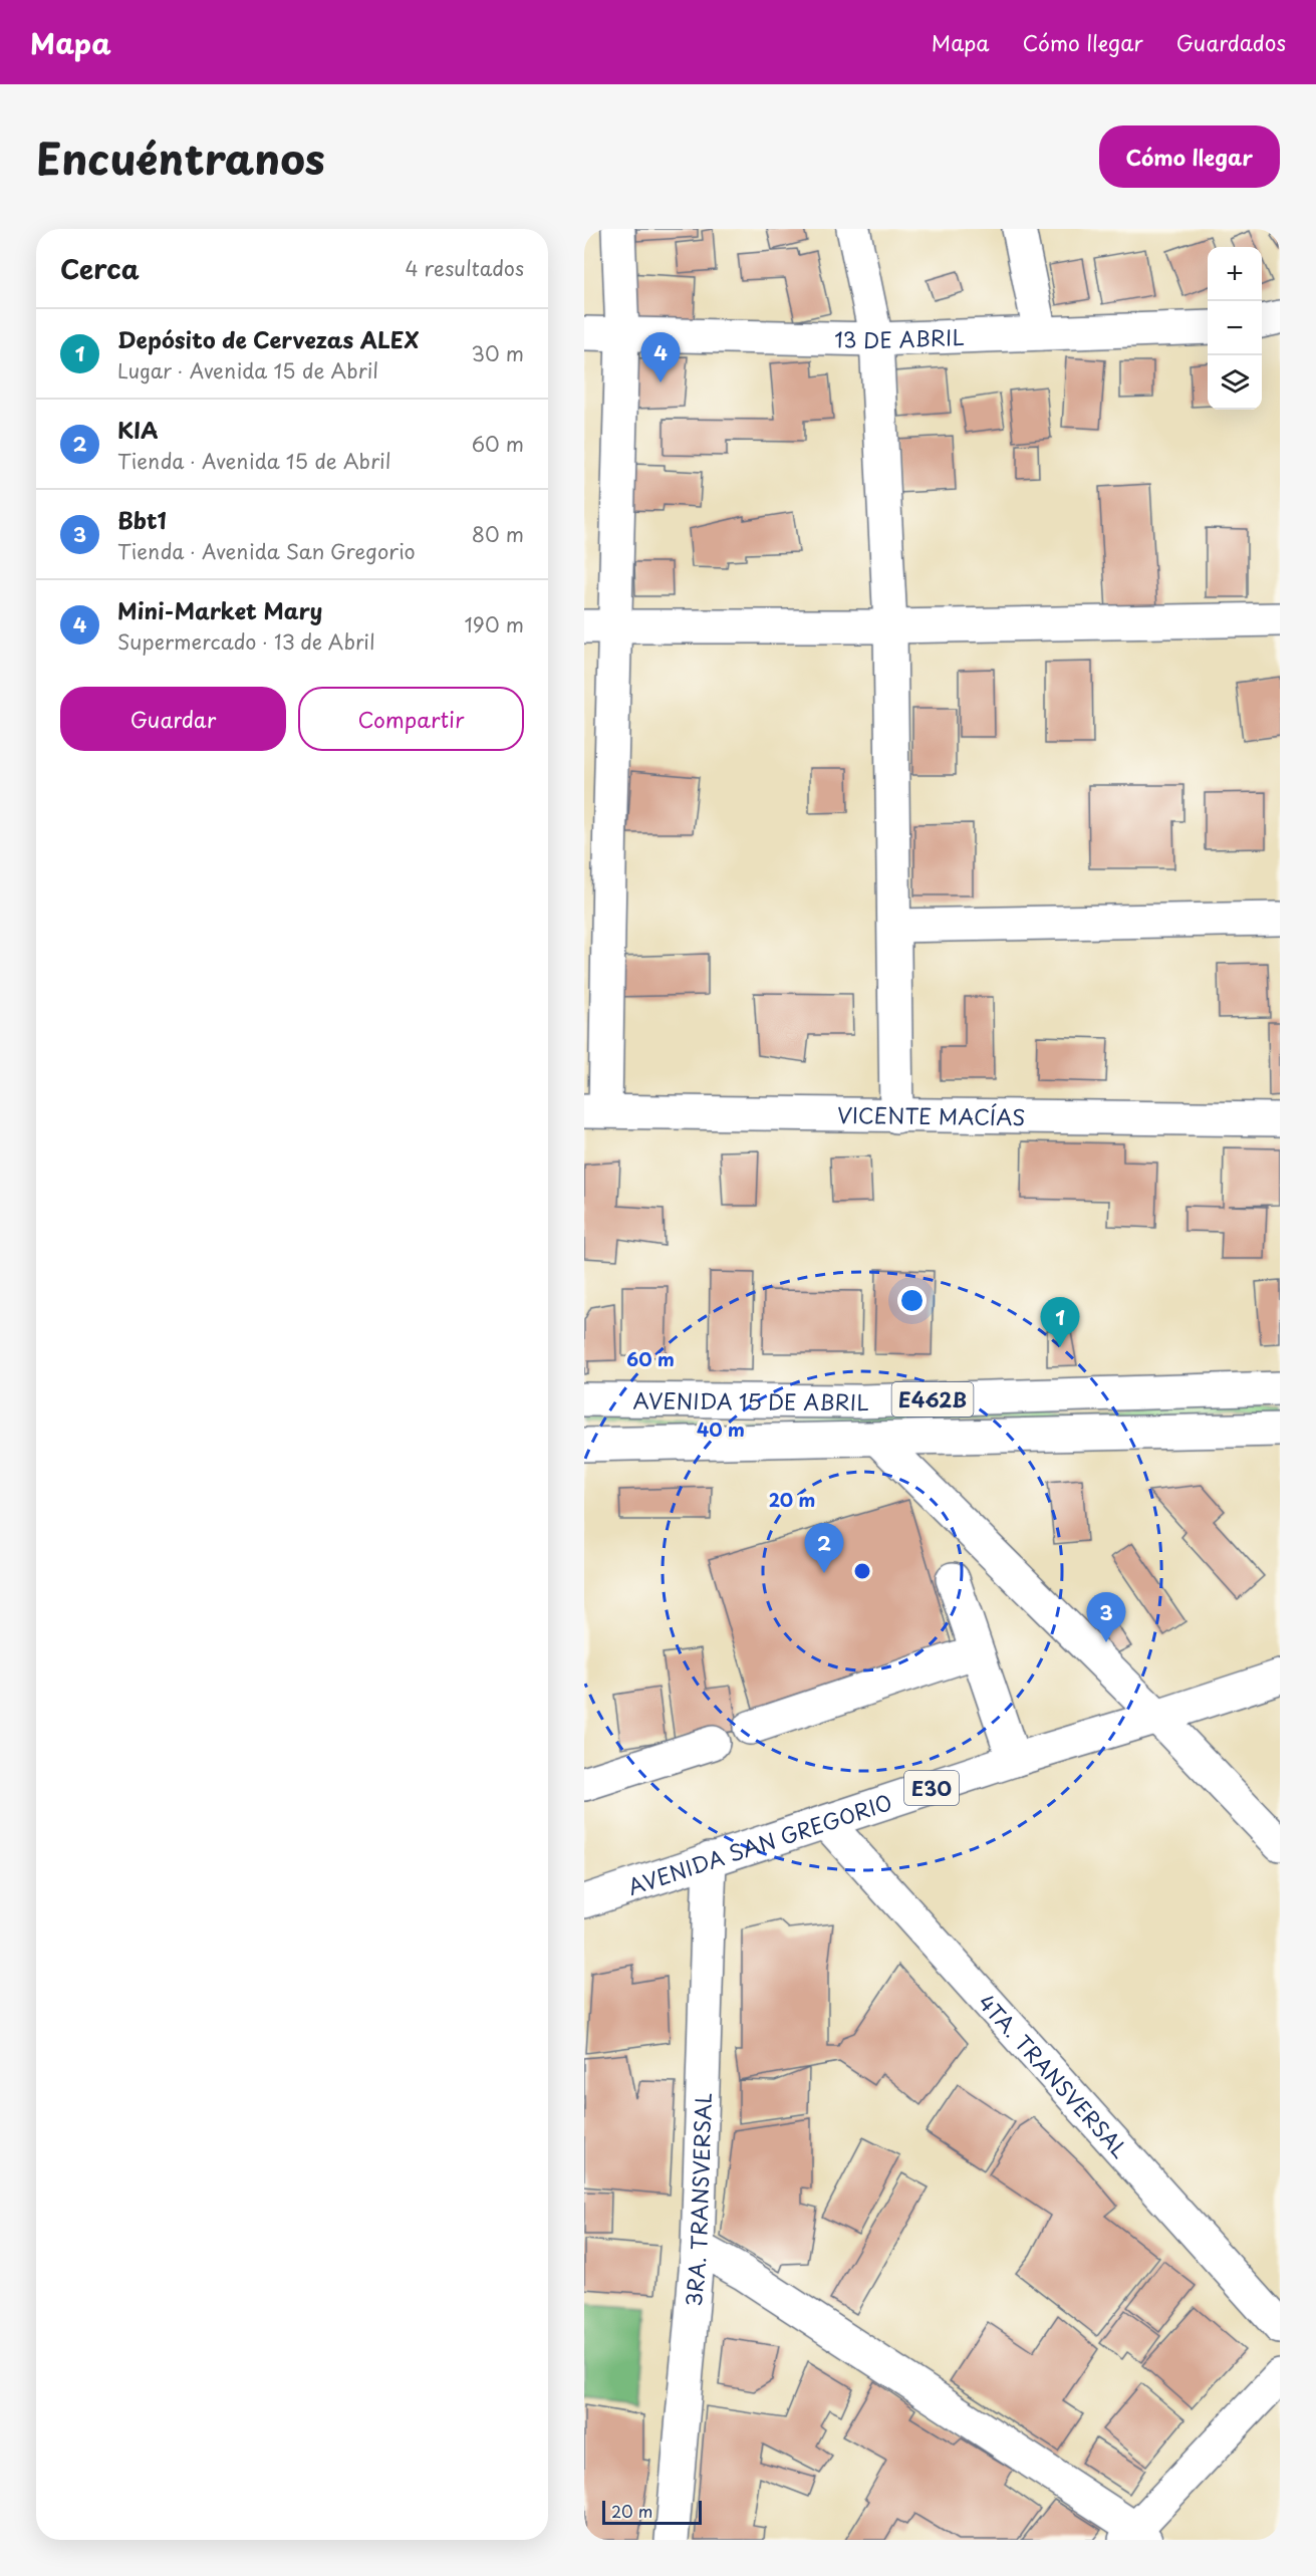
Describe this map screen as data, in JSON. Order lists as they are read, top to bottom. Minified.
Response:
{"streets":{"main road":["13 DE ABRIL","VICENTE MACÍAS","E462B","AVENIDA 15 DE ABRIL","E30","AVENIDA SAN GREGORIO","4TA. TRANSVERSAL","3RA. TRANSVERSAL"]},"crossings":[["AVENIDA SAN GREGORIO","4TA. TRANSVERSAL"],["AVENIDA SAN GREGORIO","3RA. TRANSVERSAL"]],"scale_bar":"20 m","page":{"header":"Mapa","nav":["Mapa","Cómo llegar","Guardados"],"title":"Encuéntranos","buttons":["Cómo llegar",["Guardar","Compartir"]],"heading":["Cerca","4 resultados"],"map_buttons":["+","−"],"list":[{"mark":"1","name":"Depósito de Cervezas ALEX","note":"Lugar · Avenida 15 de Abril","value":"30 m"},{"mark":"2","name":"KIA","note":"Tienda · Avenida 15 de Abril","value":"60 m"},{"mark":"3","name":"Bbt1","note":"Tienda · Avenida San Gregorio","value":"80 m"},{"mark":"4","name":"Mini-Market Mary","note":"Supermercado · 13 de Abril","value":"190 m"}],"pins":["4","1","2","3"],"scale":"20 m"},"rings":["60 m","40 m","20 m"]}
